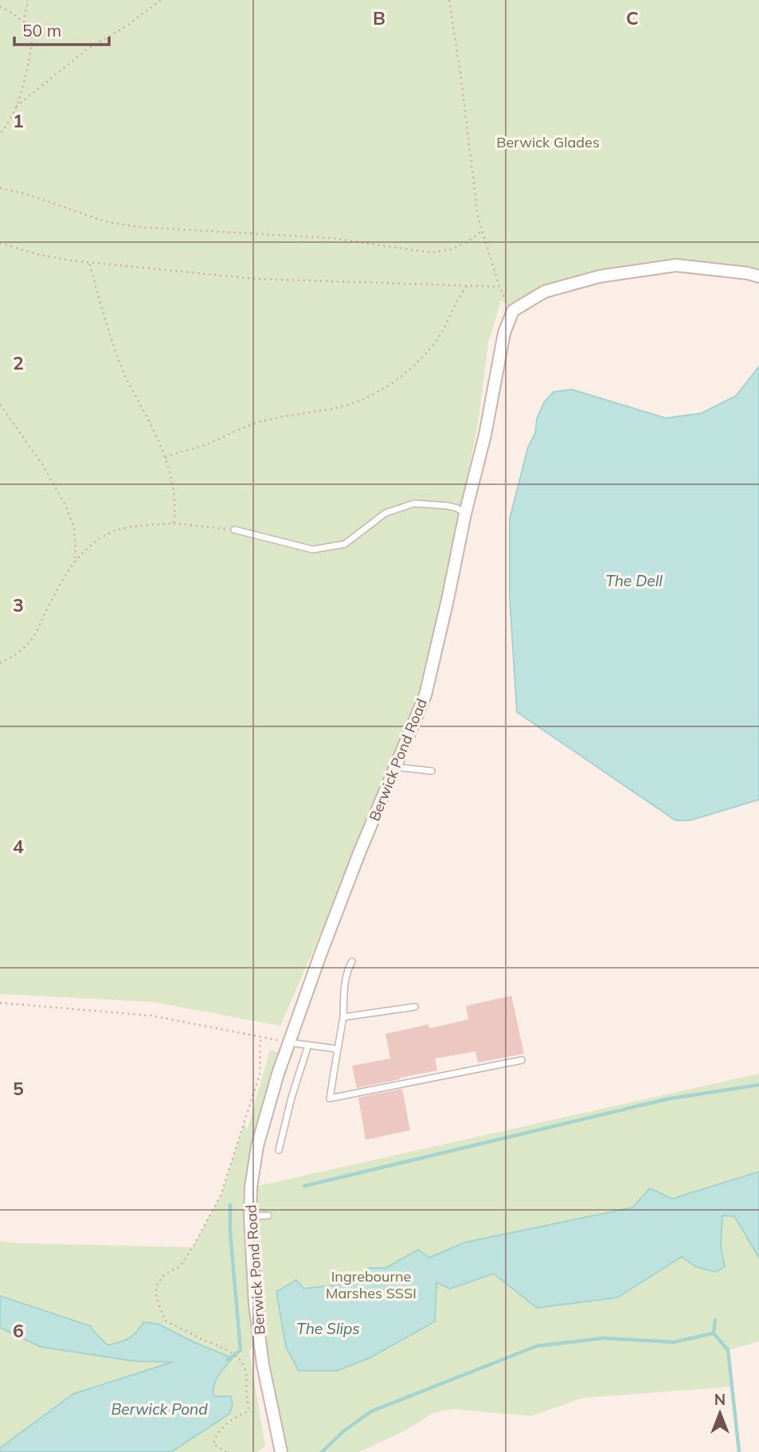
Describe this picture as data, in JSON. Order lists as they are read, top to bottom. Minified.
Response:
{"streets":{"street":["Berwick Pond Road"]},"water":["The Dell","The Slips","Berwick Pond"],"parks":["Berwick Glades","Ingrebourne Marshes SSSI"],"scale_bar":"50 m","north":"top","grid":{"columns":["B","C"],"rows":["1","2","3","4","5","6"]}}
